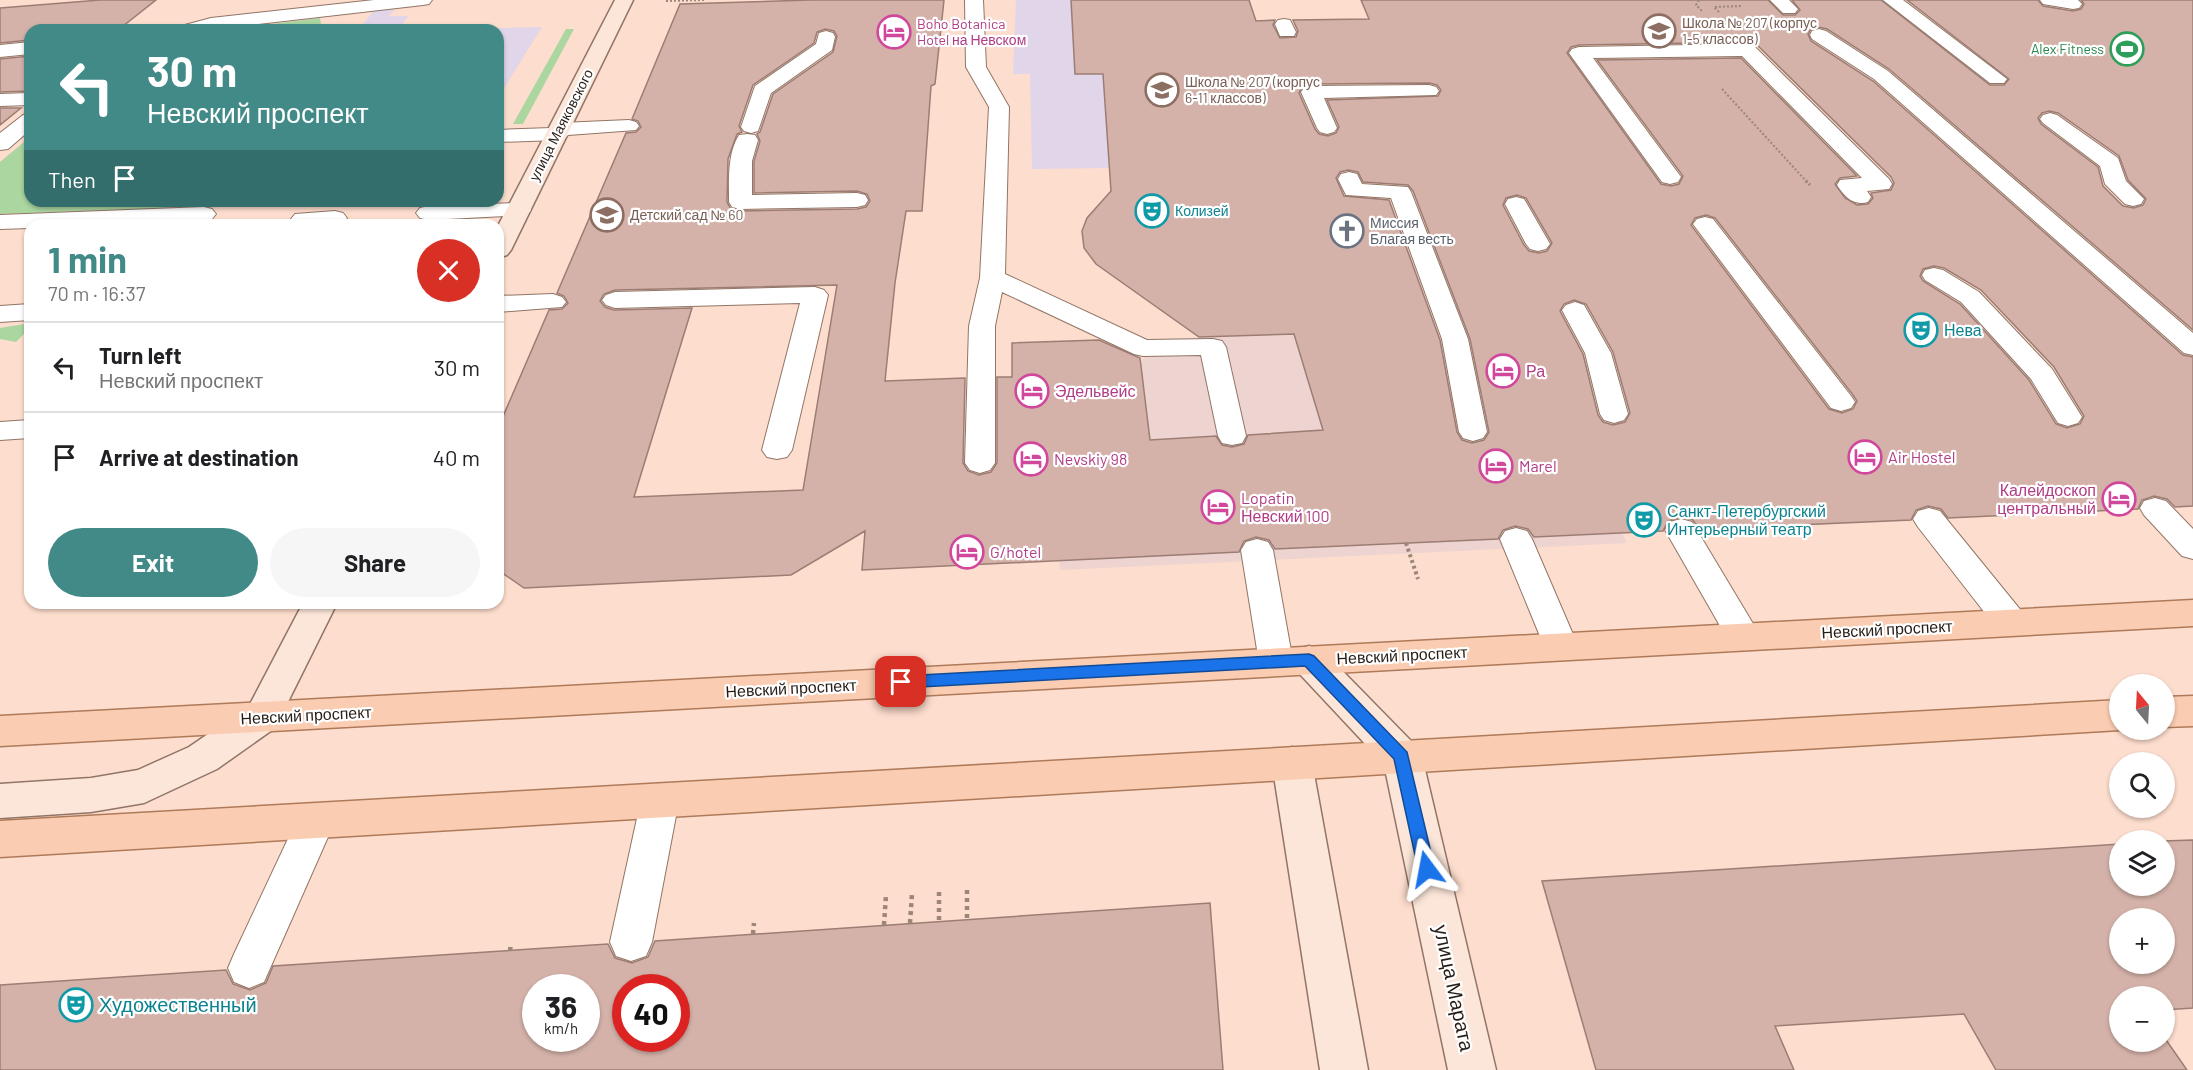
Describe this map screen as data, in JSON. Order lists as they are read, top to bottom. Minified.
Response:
{"streets":{"main road":["улица Маяковского","Невский проспект","улица Марата"]},"places":{"school or university":["Школа № 207 (корпус 1-5 классов)","Школа № 207 (корпус 6-11 классов)","Детский сад № 60"],"hotel":["Boho Botanica Hotel на Невском","Ра","Эдельвейс","Air Hostel","Nevskiy 98","Marel","Калейдоскоп центральный","Lopatin Невский 100","G/hotel"],"sports":["Alex Fitness"],"theatre":["Колизей","Нева","Санкт-Петербургский Интерьерный театр","Художественный"],"church":["Миссия Благая весть"]},"north":"top","page":{"turn":["30 m","Невский проспект"],"then":"Then","heading":["1 min","70 m · 16:37"],"list":[{"name":"Turn left","note":"Невский проспект","value":"30 m"},{"name":"Arrive at destination","value":"40 m"}],"buttons":["Exit","Share"],"map_buttons":["+","−"],"speed":"36 km/h","limit":"40"}}
